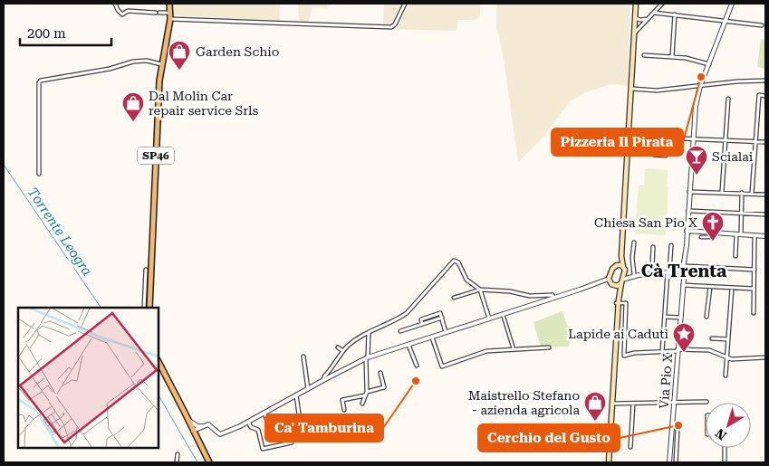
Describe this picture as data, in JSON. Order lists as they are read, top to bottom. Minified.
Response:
{"streets":{"main road":["SP46"],"street":["Via Pio X"]},"districts":["Cà Trenta"],"water":["Torrente Leogra"],"places":{"shop":["Garden Schio","Dal Molin Car repair service Srls","Maistrello Stefano - azienda agricola"],"other":["Pizzeria Il Pirata","Ca' Tamburina","Cerchio del Gusto"],"bar":["Scialai"],"church":["Chiesa San Pio X"],"place":["Lapide ai Caduti"]},"scale_bar":"200 m","north":"bottom left"}
